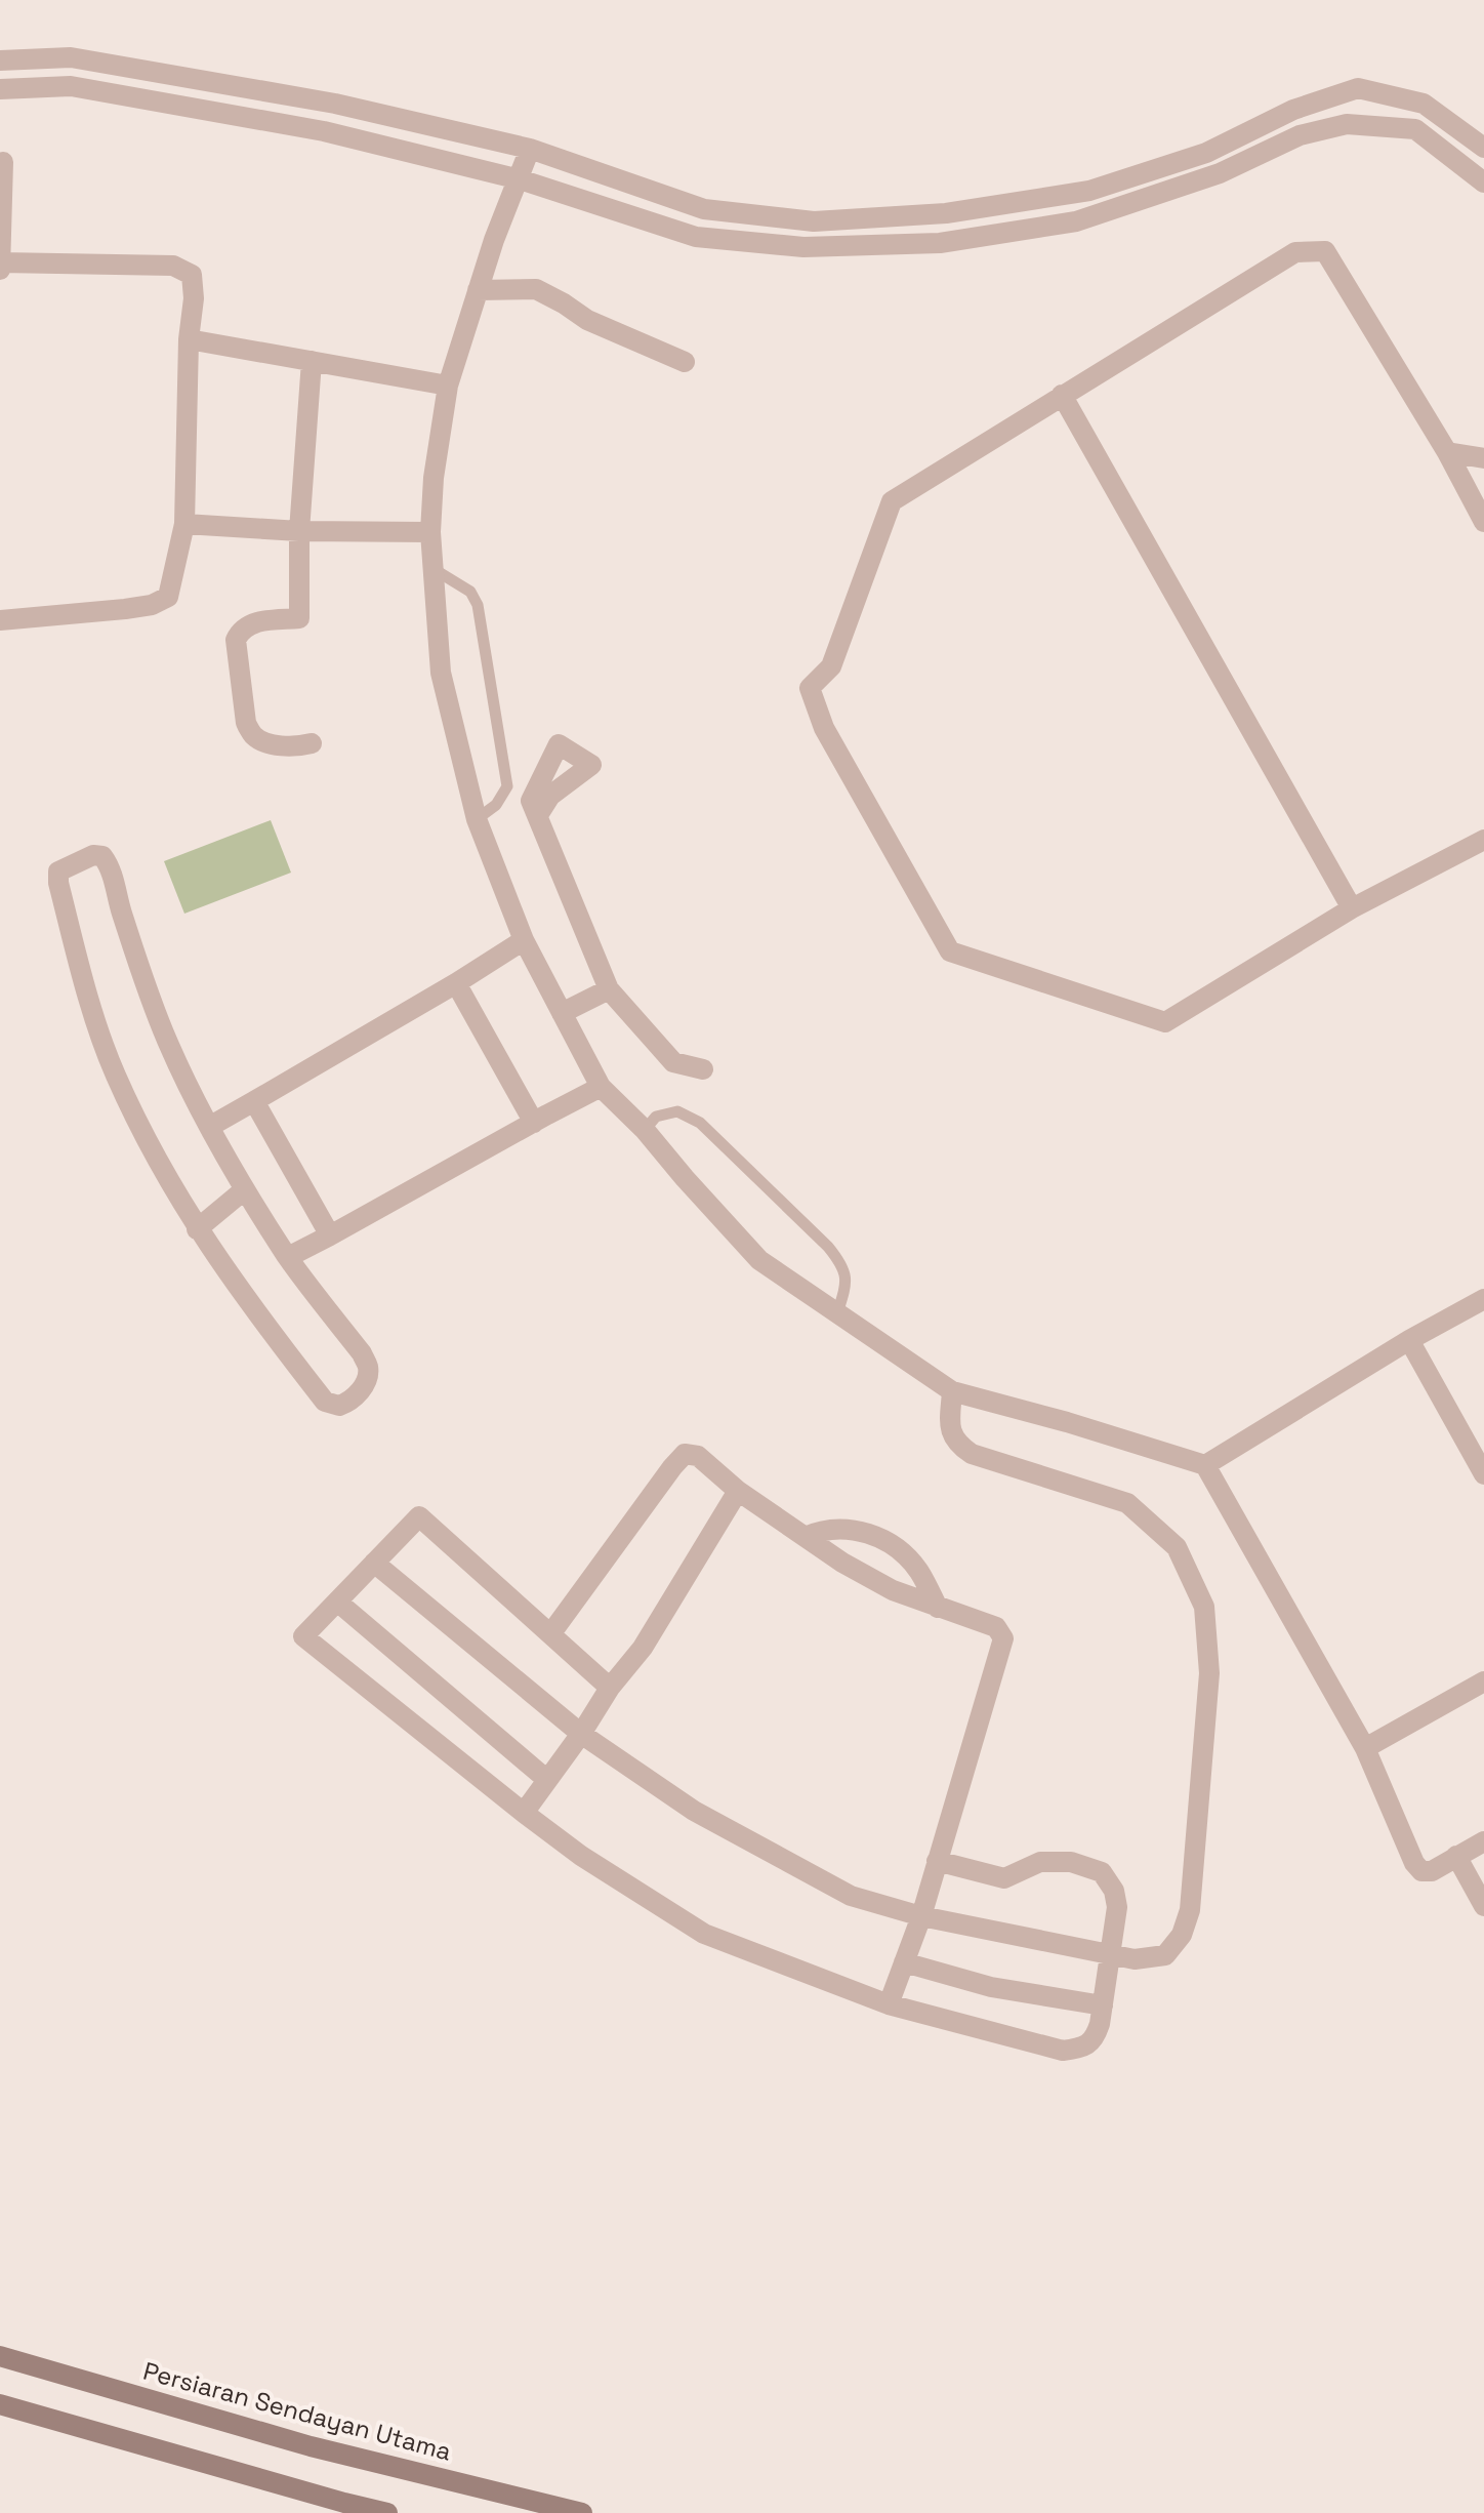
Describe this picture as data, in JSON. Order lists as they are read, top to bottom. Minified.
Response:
{"streets":{"main road":["Persiaran Sendayan Utama"]}}
